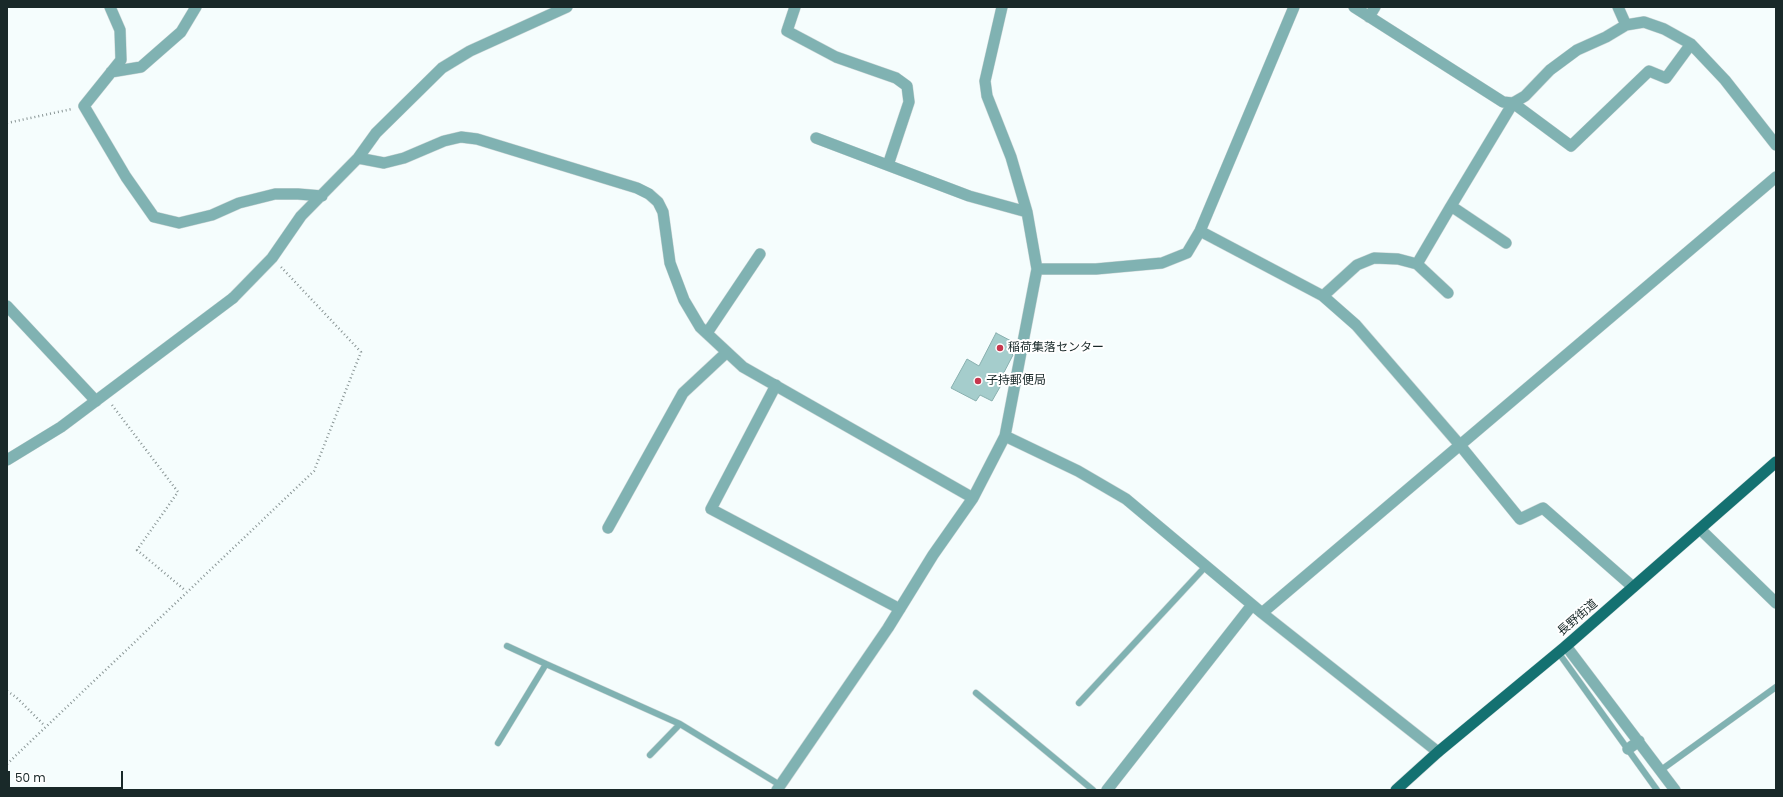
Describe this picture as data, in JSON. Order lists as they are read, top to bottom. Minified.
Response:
{"streets":{"main road":["長野街道"]},"places":["稲荷集落センター","子持郵便局"],"scale_bar":"50 m"}
